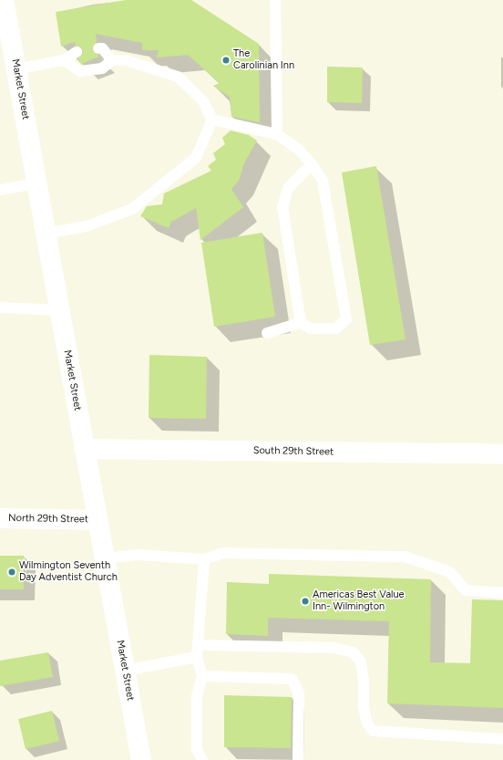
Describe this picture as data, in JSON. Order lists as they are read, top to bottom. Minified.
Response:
{"streets":{"main road":["Market Street","South 29th Street","North 29th Street"]},"crossings":[["Market Street","South 29th Street"],["Market Street","North 29th Street"]],"places":["The Carolinian Inn","Wilmington Seventh Day Adventist Church","Americas Best Value Inn- Wilmington"]}
